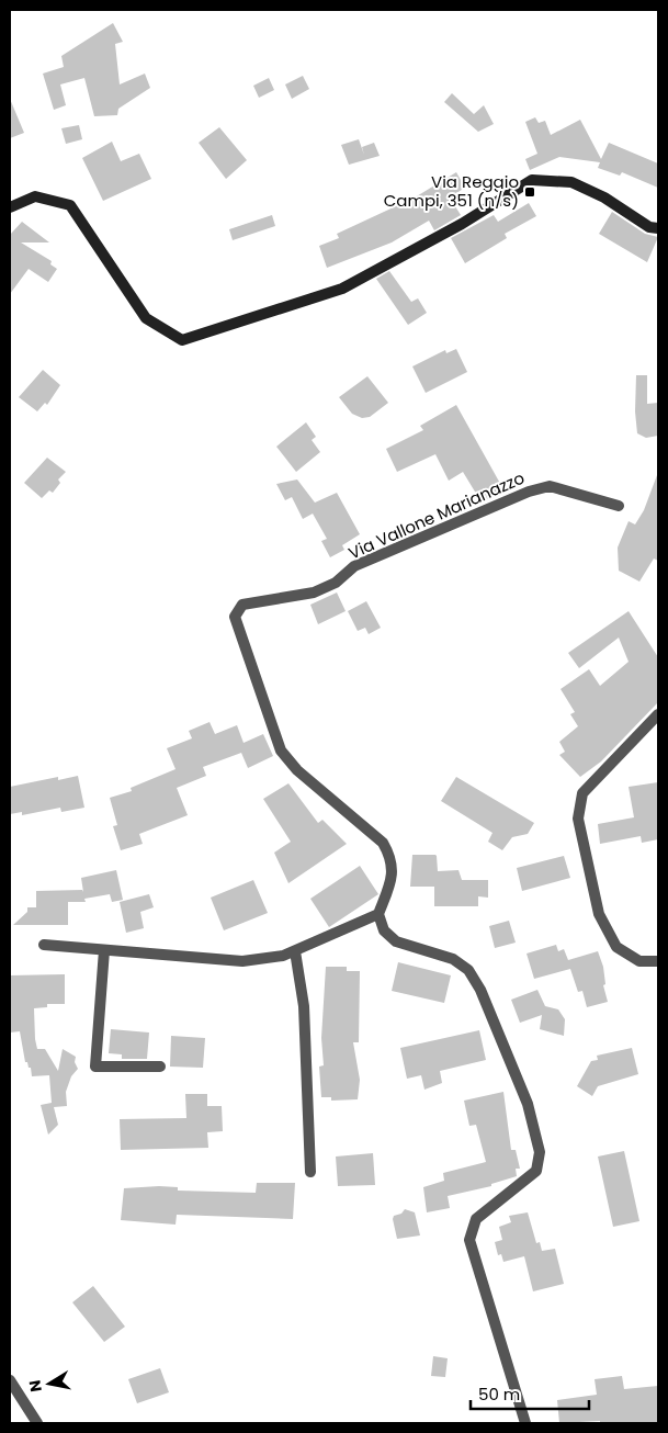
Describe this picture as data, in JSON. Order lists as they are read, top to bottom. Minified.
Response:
{"streets":{"street":["Via Vallone Marianazzo"]},"places":{"transit":["Via Reggio Campi, 351 (n/s)"]},"scale_bar":"50 m","north":"left"}
